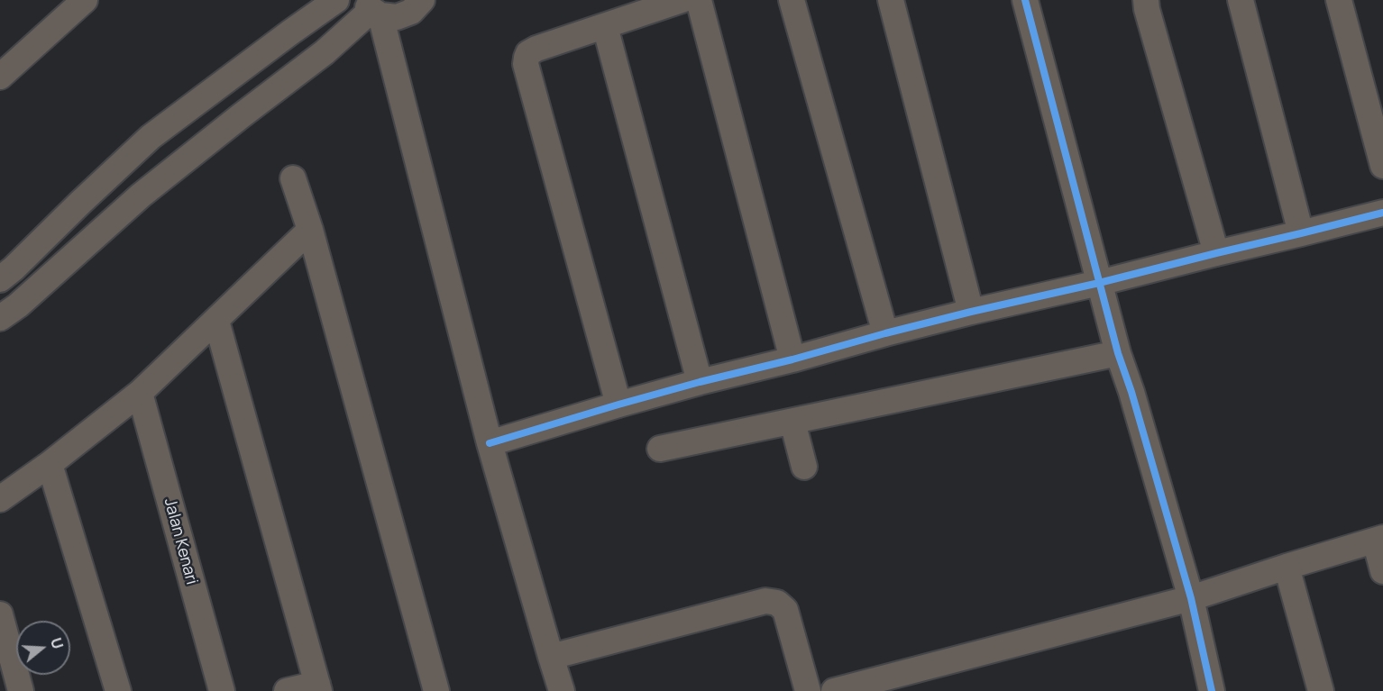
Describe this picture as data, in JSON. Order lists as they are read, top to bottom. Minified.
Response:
{"streets":{"street":["Jalan Kenari"]},"north":"right"}
